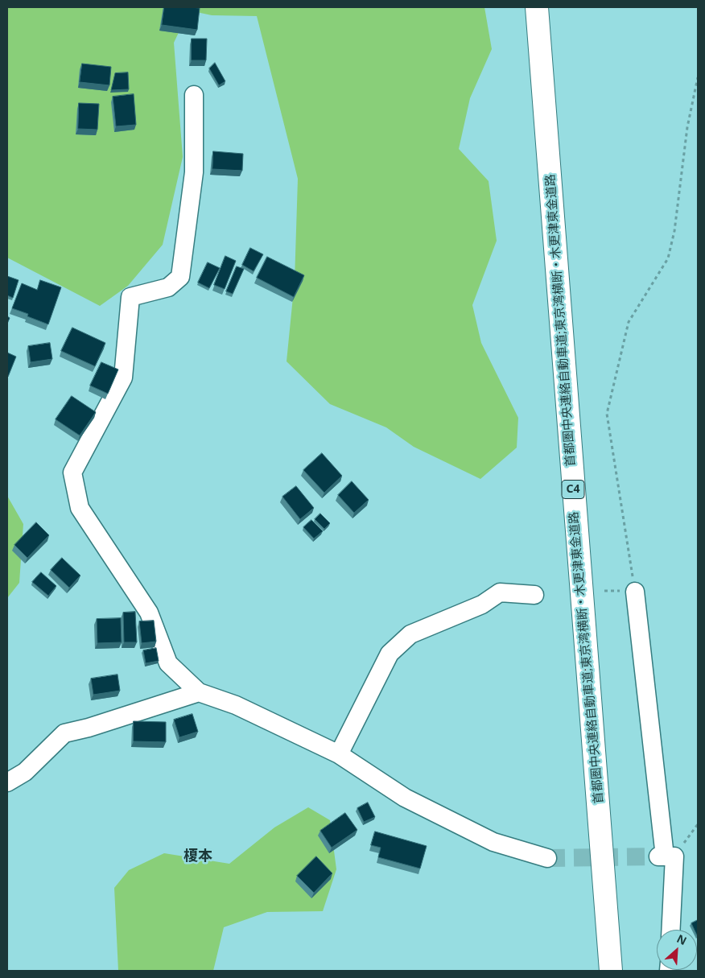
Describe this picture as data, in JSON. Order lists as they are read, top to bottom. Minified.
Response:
{"streets":{"highway":["首都圏中央連絡自動車道;東京湾横断・木更津東金道路","C4"]},"districts":["榎本"],"north":"top right"}
